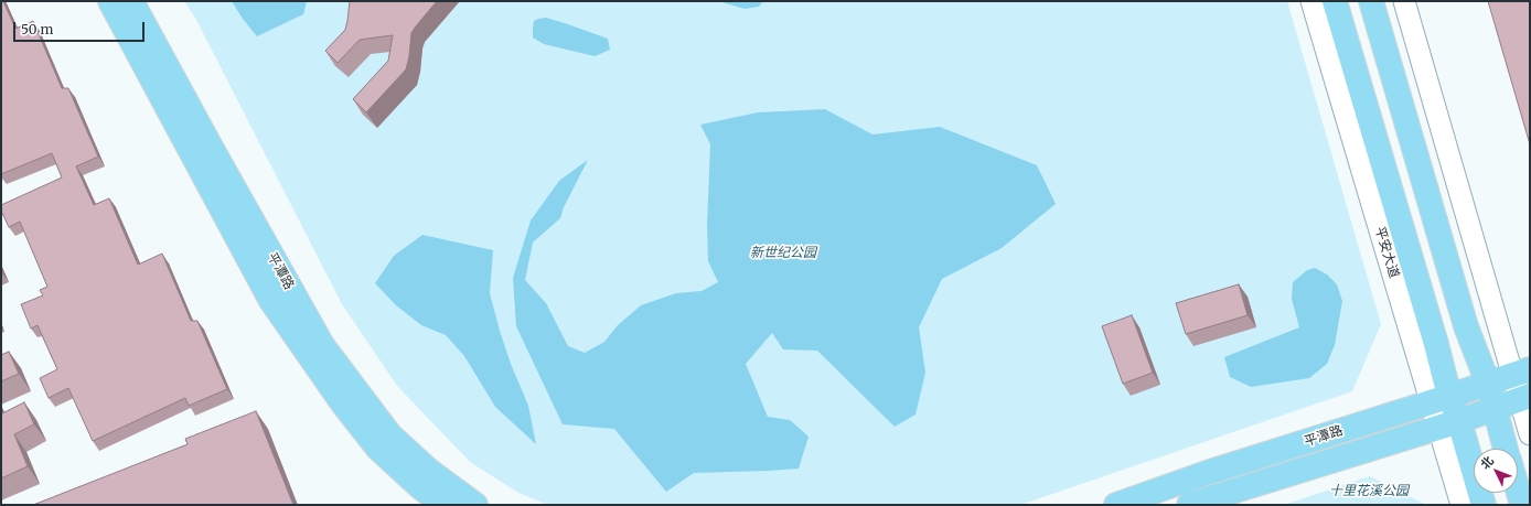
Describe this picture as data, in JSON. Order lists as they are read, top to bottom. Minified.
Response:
{"streets":{"main road":["平安大道","平潭路"]},"crossings":[["平安大道","平潭路"]],"parks":["新世纪公园","十里花溪公园"],"scale_bar":"50 m","north":"top left"}
